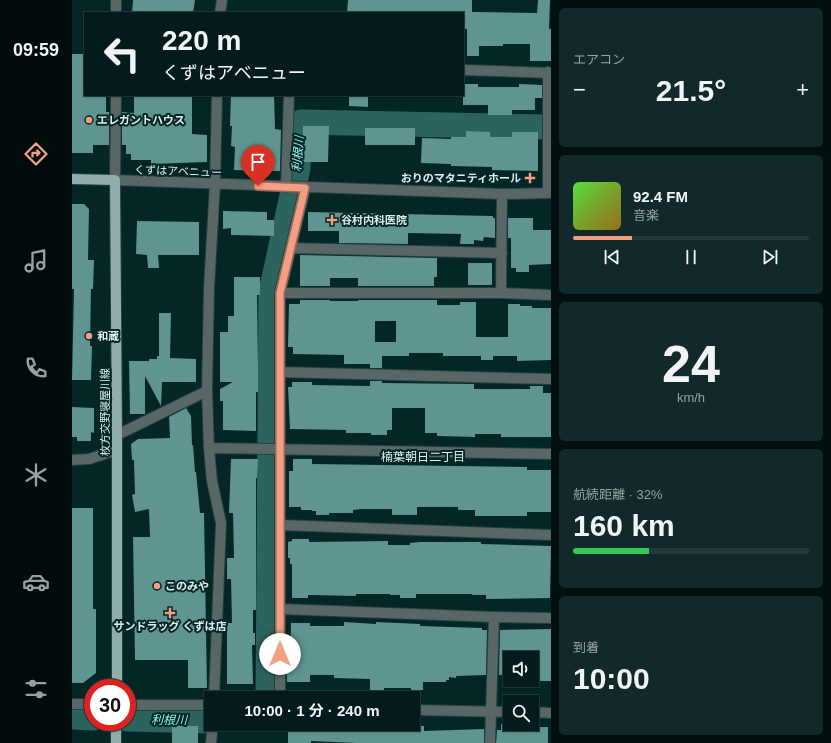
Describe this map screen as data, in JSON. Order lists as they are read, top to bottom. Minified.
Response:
{"streets":{"main road":["枚方交野寝屋川線"],"street":["くずはアベニュー"]},"crossings":[["くずはアベニュー","枚方交野寝屋川線"]],"districts":["楠葉朝日二丁目"],"water":["利根川"],"places":{"other":["エレガントハウス","和蔵","このみや"],"health":["おりのマタニティホール","谷村内科医院","サンドラッグ くずは店"]},"page":{"tabs":"09:59","tile":["エアコン",["24","km/h"],["航続距離 · 32%","160 km"],["到着","10:00"]],"turn":["220 m","くずはアベニュー"],"heat":["−","21.5°","+"],"song":["92.4 FM","音楽"],"limit":"30","trip":"10:00 · 1 分 · 240 m"}}
